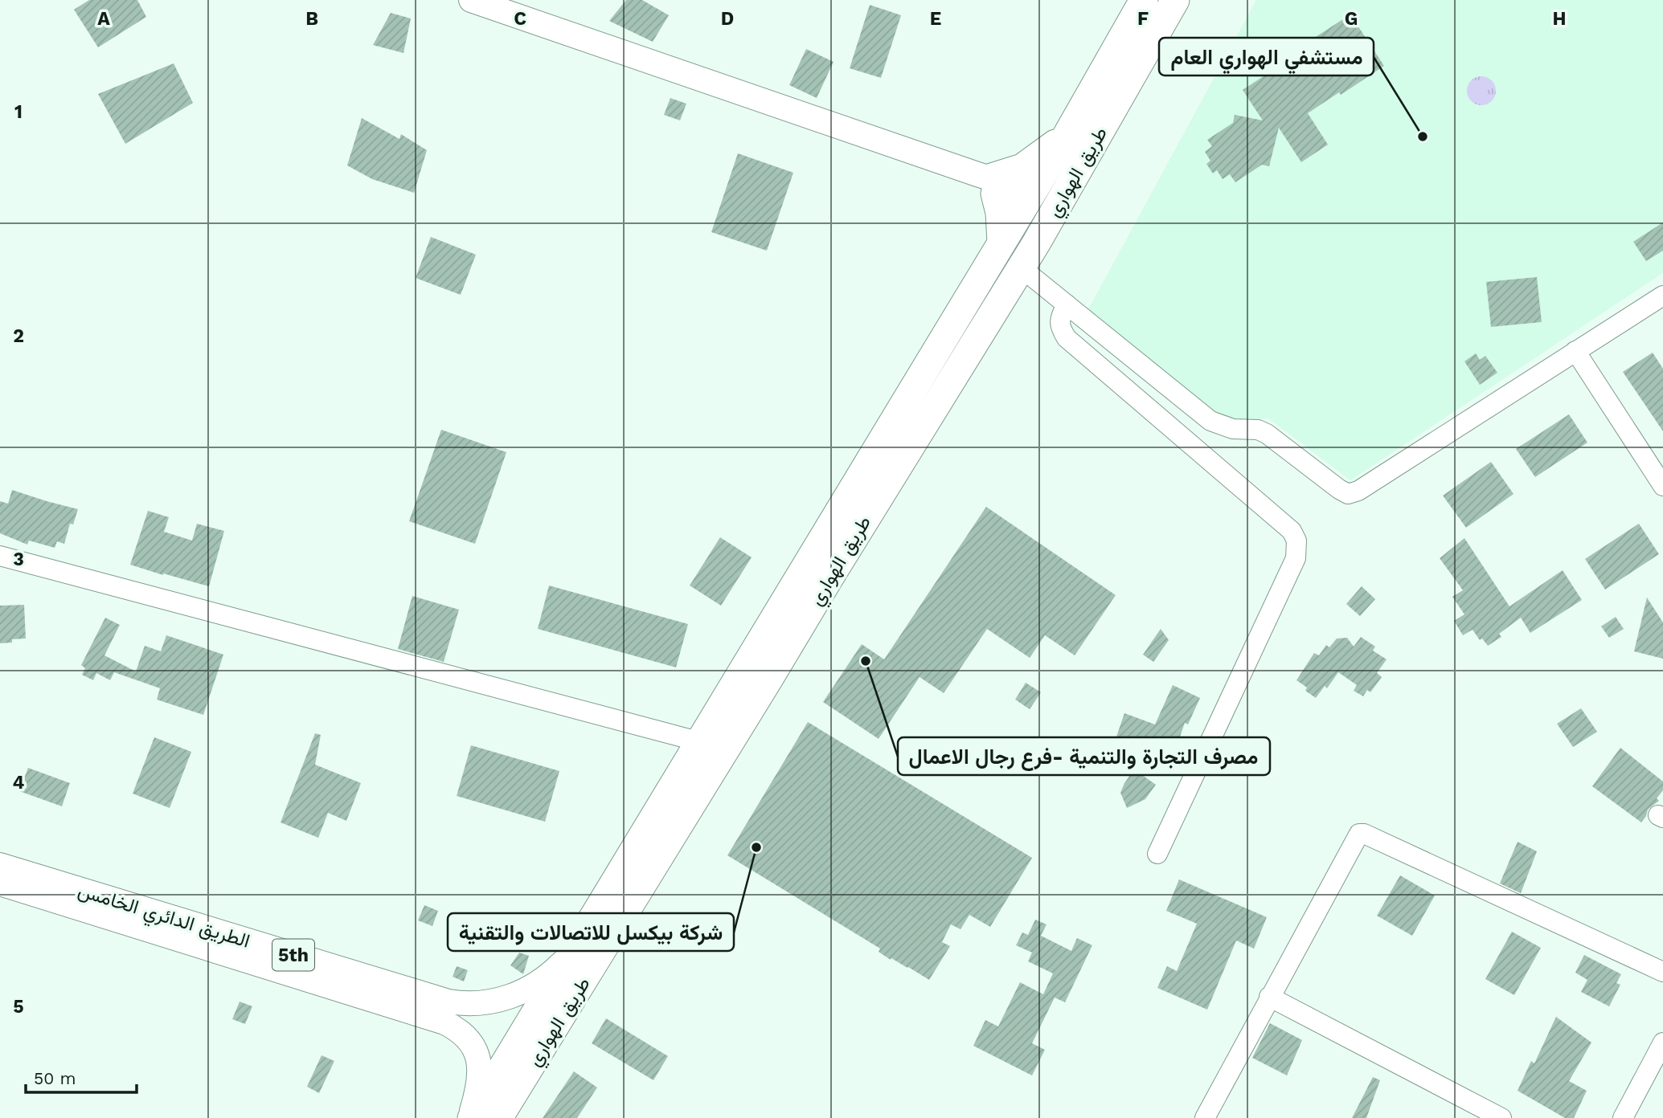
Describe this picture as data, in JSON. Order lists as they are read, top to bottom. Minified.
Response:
{"streets":{"highway":["طريق الهواري"],"main road":["الطريق الدائري الخامس","5th"]},"crossings":[["طريق الهواري","الطريق الدائري الخامس"]],"places":["مستشفي الهواري العام","مصرف التجارة والتنمية -فرع رجال الاعمال","شركة بيكسل للاتصالات والتقنية"],"scale_bar":"50 m","grid":{"columns":["A","B","C","D","E","F","G","H"],"rows":["1","2","3","4","5"]}}
